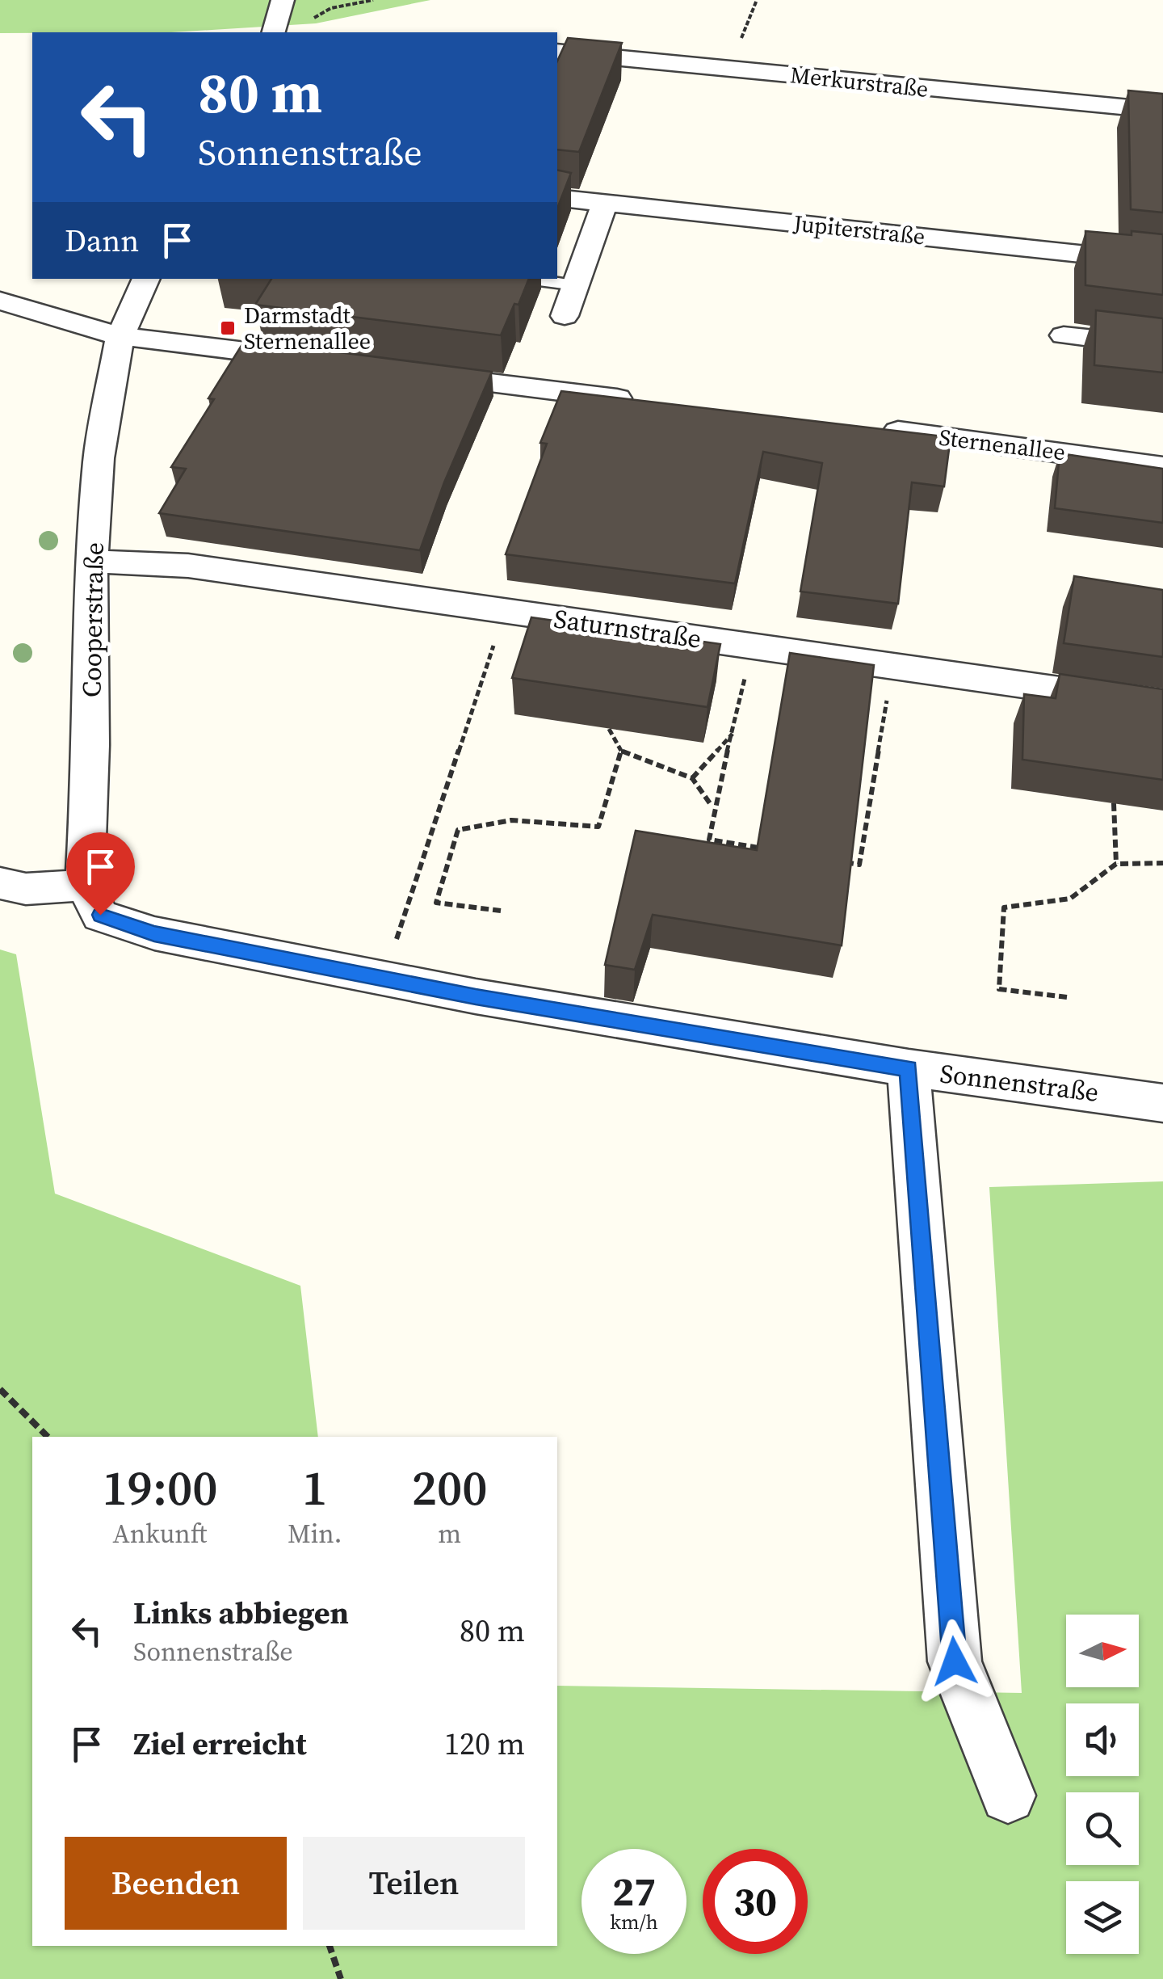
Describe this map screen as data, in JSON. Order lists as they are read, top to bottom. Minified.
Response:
{"streets":{"street":["Merkurstraße","Jupiterstraße","Sternenallee","Cooperstraße","Saturnstraße","Sonnenstraße"]},"crossings":[["Cooperstraße","Saturnstraße"],["Cooperstraße","Sonnenstraße"]],"places":{"transit":["Darmstadt Sternenallee"]},"north":"right","page":{"turn":["80 m","Sonnenstraße"],"then":"Dann","eta":["19:00","Ankunft","1","Min.","200","m"],"list":[{"name":"Links abbiegen","note":"Sonnenstraße","value":"80 m"},{"name":"Ziel erreicht","value":"120 m"}],"buttons":["Beenden","Teilen"],"speed":"27 km/h","limit":"30"}}
